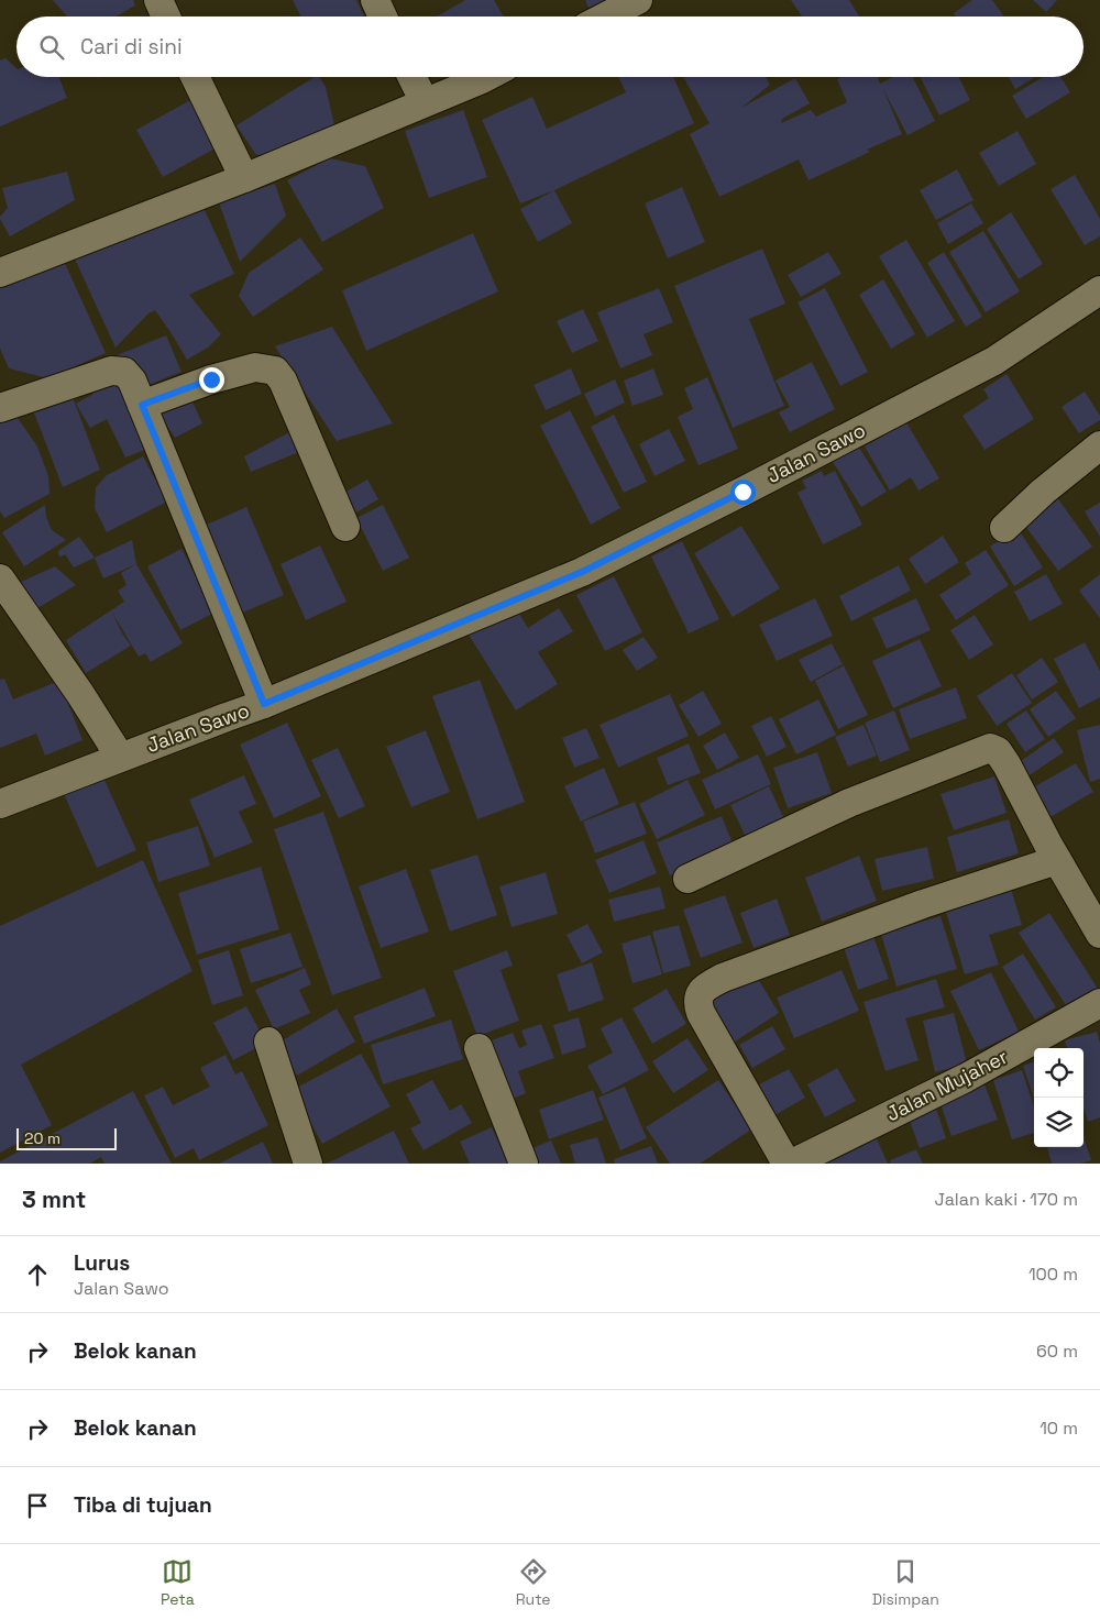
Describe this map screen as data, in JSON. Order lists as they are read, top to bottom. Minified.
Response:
{"streets":{"street":["Jalan Sawo","Jalan Mujaher"]},"scale_bar":"20 m","page":{"search":"Cari di sini","scale":"20 m","heading":["3 mnt","Jalan kaki · 170 m"],"list":[["Lurus","Jalan Sawo","100 m"],["Belok kanan","60 m"],["Belok kanan","10 m"],"Tiba di tujuan"],"nav":["Peta","Rute","Disimpan"]}}
